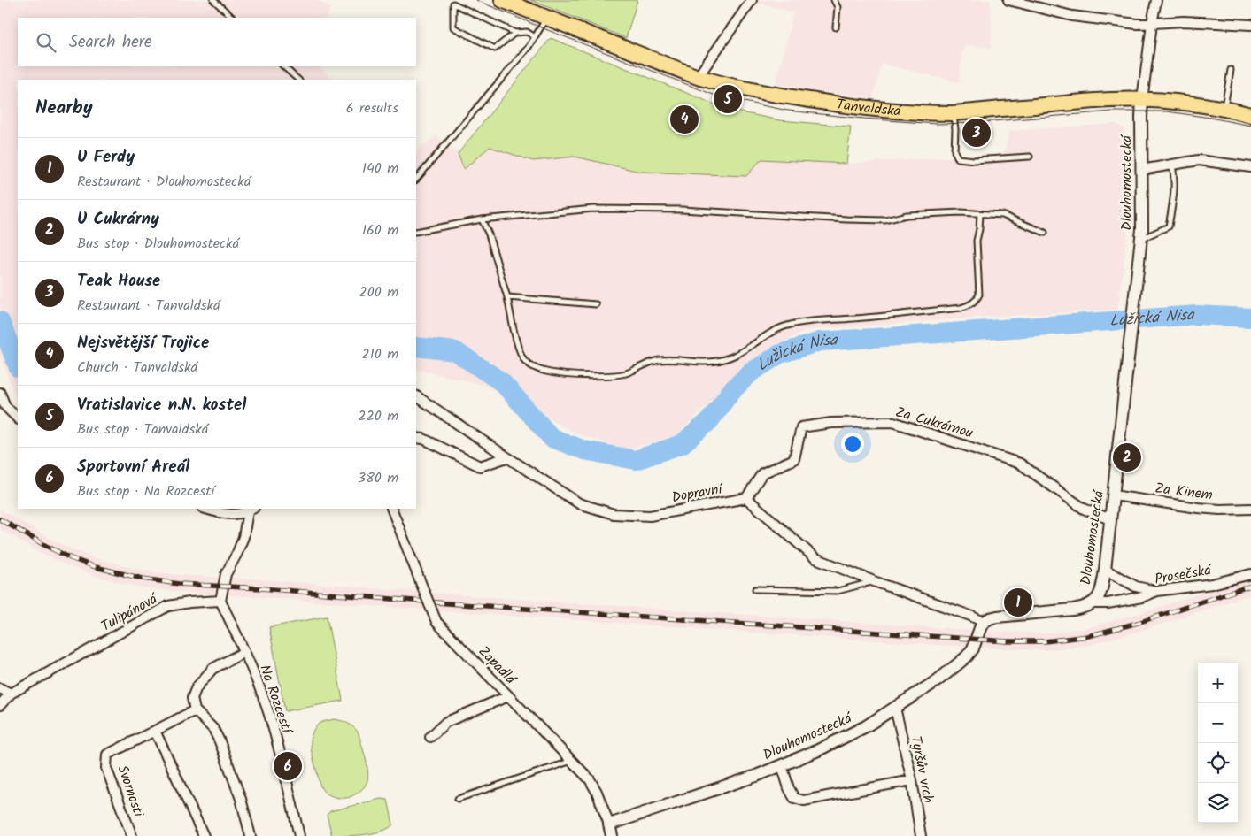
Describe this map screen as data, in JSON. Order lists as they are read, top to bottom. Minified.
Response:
{"streets":{"main road":["Tanvaldská"],"street":["Dlouhomostecká","Za Cukrárnou","Za Kinem","Dopravní","Prosečská","Tulipánová","Zapadlá","Na Rozcestí","Tyršův vrch","Svornosti"]},"crossings":[["Tanvaldská","Dlouhomostecká"],["Dlouhomostecká","Za Cukrárnou"],["Dlouhomostecká","Za Kinem"],["Dlouhomostecká","Prosečská"],["Dlouhomostecká","Zapadlá"],["Dlouhomostecká","Tyršův vrch"],["Za Cukrárnou","Dopravní"],["Tulipánová","Na Rozcestí"]],"water":["Lužická Nisa"],"page":{"search":"Search here","heading":["Nearby","6 results"],"pins":["5","4","3","2","1","6"],"list":[{"mark":"1","name":"U Ferdy","note":"Restaurant · Dlouhomostecká","value":"140 m"},{"mark":"2","name":"U Cukrárny","note":"Bus stop · Dlouhomostecká","value":"160 m"},{"mark":"3","name":"Teak House","note":"Restaurant · Tanvaldská","value":"200 m"},{"mark":"4","name":"Nejsvětější Trojice","note":"Church · Tanvaldská","value":"210 m"},{"mark":"5","name":"Vratislavice n.N. kostel","note":"Bus stop · Tanvaldská","value":"220 m"},{"mark":"6","name":"Sportovní Areál","note":"Bus stop · Na Rozcestí","value":"380 m"}],"map_buttons":["+","−"]}}
